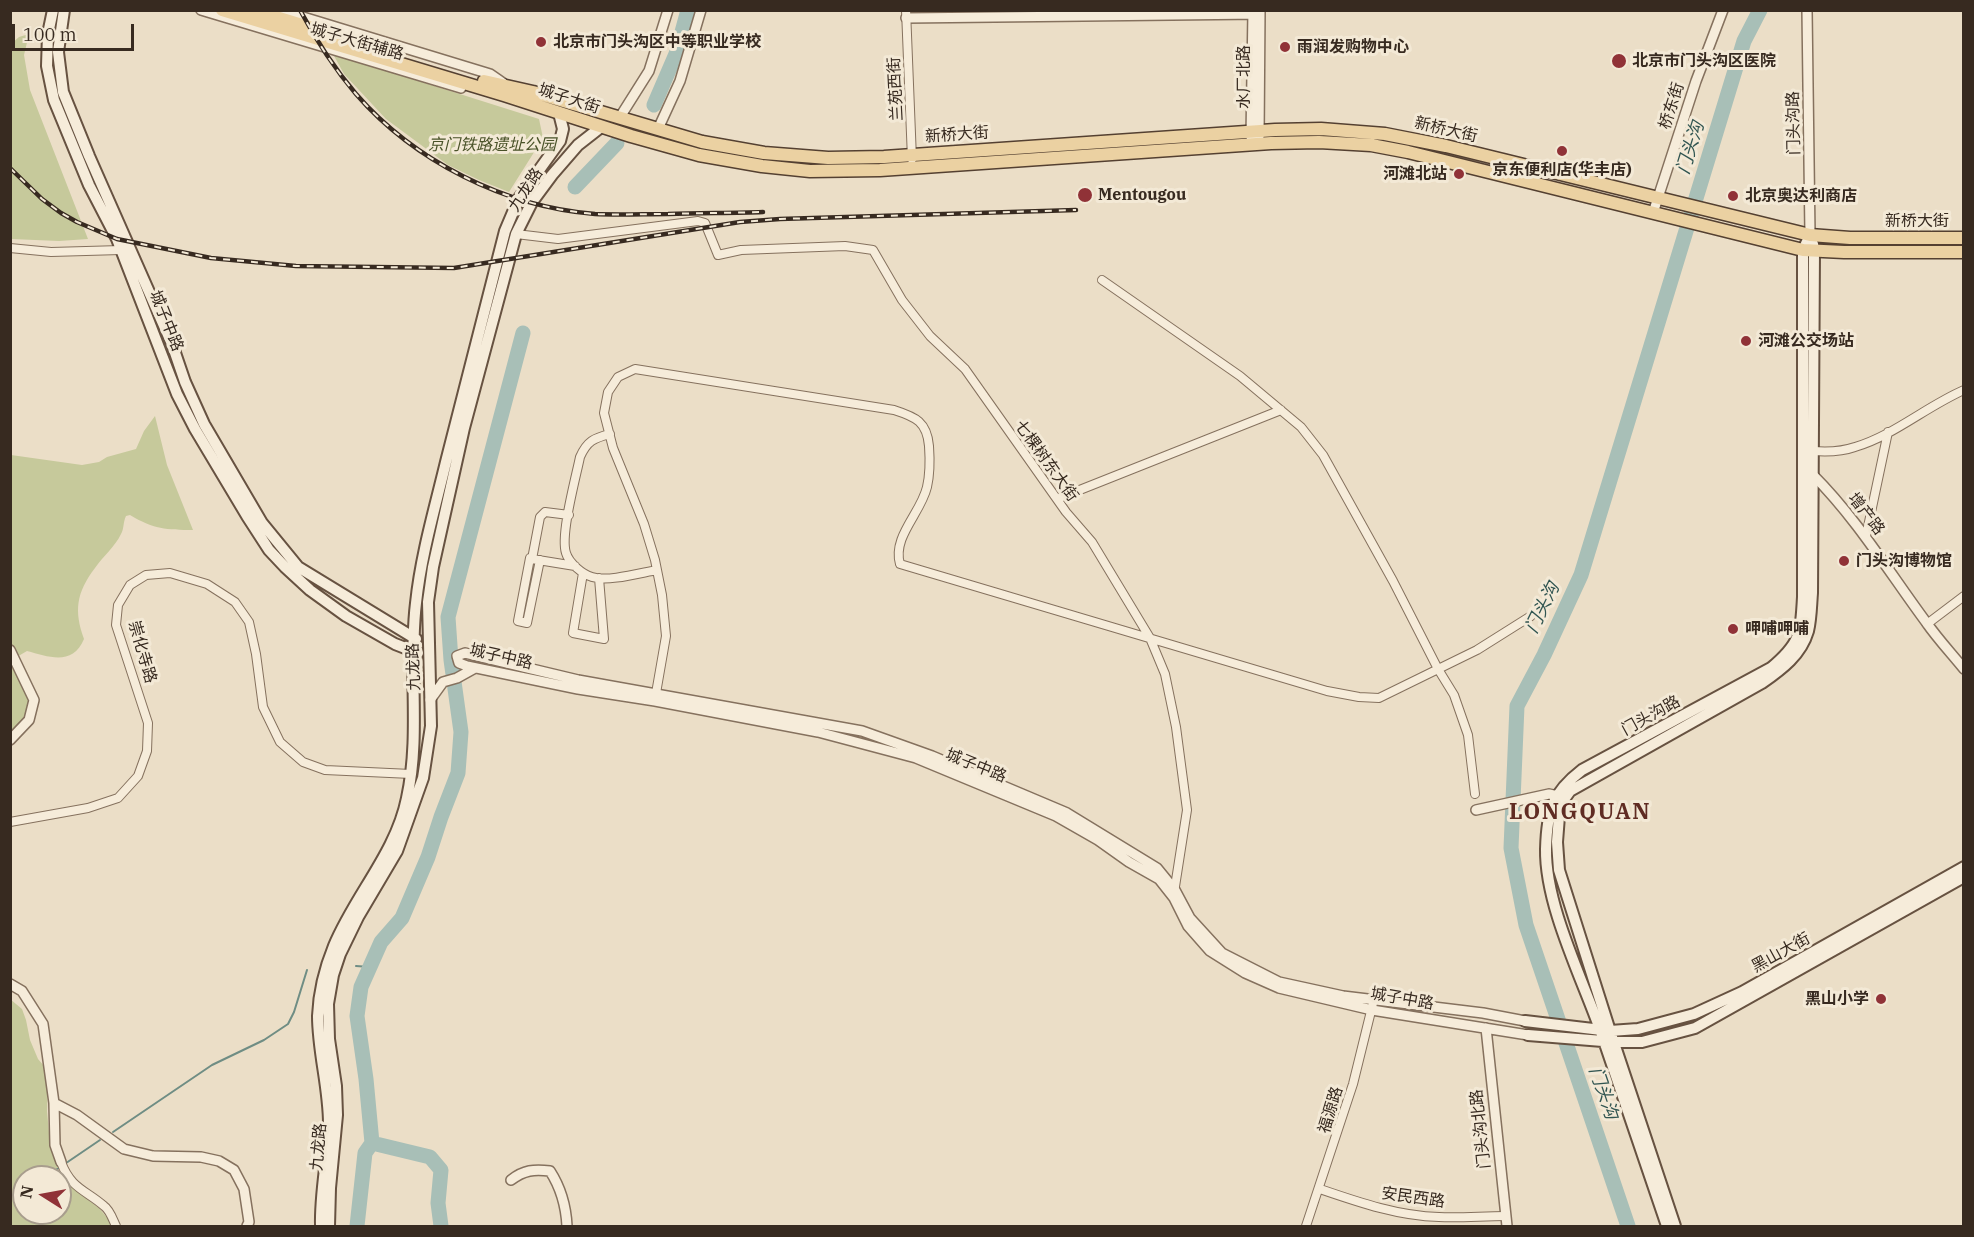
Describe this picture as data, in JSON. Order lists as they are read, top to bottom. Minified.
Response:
{"streets":{"main road":["城子大街","门头沟路","新桥大街","九龙路","城子中路","黑山大街"],"street":["城子大街辅路","水厂北路","兰苑西街","桥东街","七棵树东大街","增产路","崇化寺路","福源路","门头沟北路","安民西路"]},"crossings":[["城子大街辅路","城子大街"],["水厂北路","新桥大街"],["兰苑西街","城子大街"],["兰苑西街","新桥大街"],["城子大街","新桥大街"],["城子大街","九龙路"],["桥东街","新桥大街"],["门头沟路","新桥大街"],["门头沟路","增产路"],["九龙路","城子中路"],["九龙路","七棵树东大街"],["九龙路","崇化寺路"],["城子中路","七棵树东大街"],["城子中路","黑山大街"],["城子中路","福源路"],["城子中路","门头沟北路"],["福源路","安民西路"],["门头沟北路","安民西路"]],"districts":["LONGQUAN"],"water":["门头沟"],"parks":["京门铁路遗址公园"],"places":["北京市门头沟区中等职业学校","雨润发购物中心","北京市门头沟区医院","京东便利店(华丰店)","河滩北站","Mentougou","北京奥达利商店","河滩公交场站","门头沟博物馆","呷哺呷哺","黑山小学"],"scale_bar":"100 m","north":"left"}
